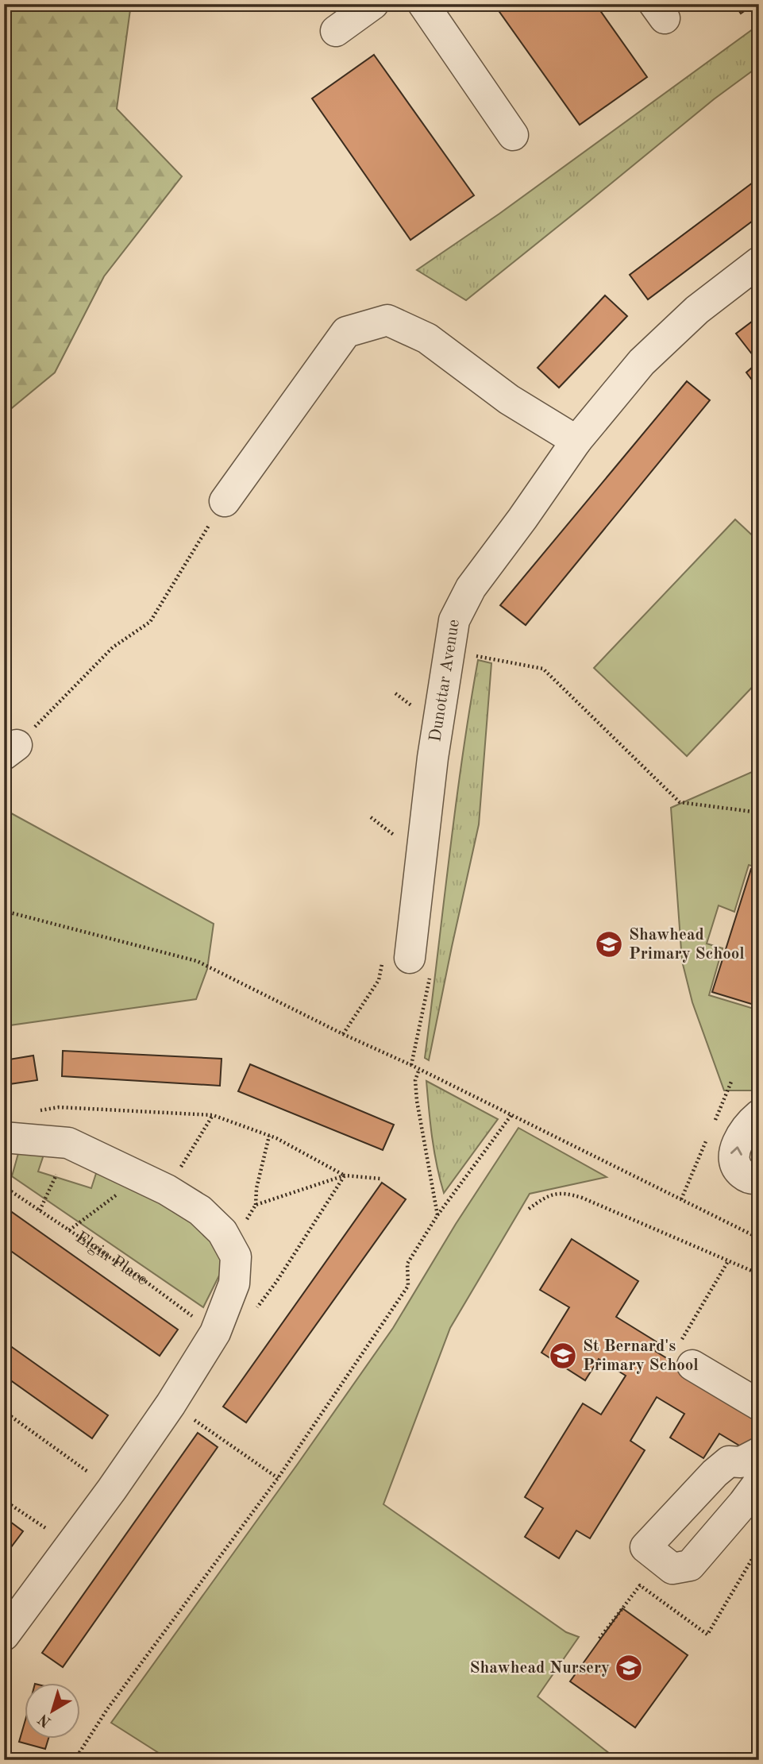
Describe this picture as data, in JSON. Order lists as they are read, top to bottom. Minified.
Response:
{"streets":{"street":["Dunottar Avenue"],"path":["Elgin Place"]},"places":{"school or university":["Shawhead Primary School","St Bernard's Primary School","Shawhead Nursery"]},"north":"bottom left"}
